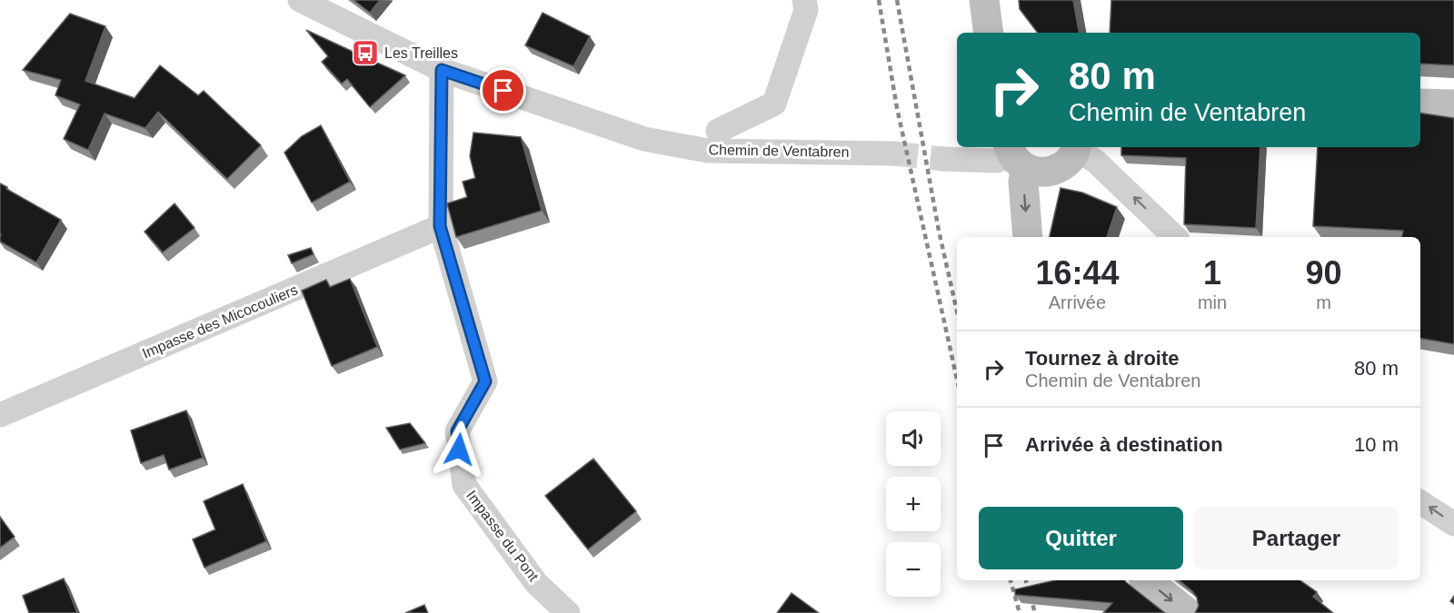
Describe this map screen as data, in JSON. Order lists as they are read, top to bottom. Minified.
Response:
{"streets":{"street":["Chemin de Ventabren","Impasse des Micocouliers","Impasse du Pont"]},"crossings":[["Chemin de Ventabren","Impasse du Pont"],["Impasse des Micocouliers","Impasse du Pont"]],"places":{"bus stop":["Les Treilles"]},"page":{"turn":["80 m","Chemin de Ventabren"],"eta":["16:44","Arrivée","1","min","90","m"],"list":[{"name":"Tournez à droite","note":"Chemin de Ventabren","value":"80 m"},{"name":"Arrivée à destination","value":"10 m"}],"map_buttons":["+","−"],"buttons":["Quitter","Partager"]}}
